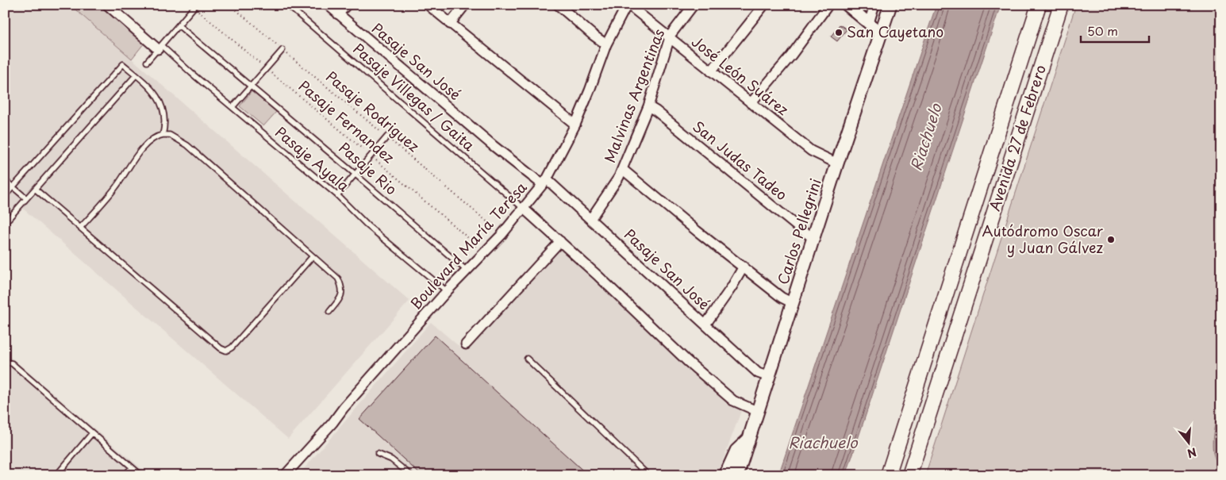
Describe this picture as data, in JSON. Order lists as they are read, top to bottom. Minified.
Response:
{"streets":{"main road":["Avenida 27 de Febrero","Carlos Pellegrini"],"street":["Pasaje San José","José León Suárez","Malvinas Argentinas","San Judas Tadeo","Boulevard María Teresa"],"lane":["Pasaje Villegas / Gaita","Pasaje Ayala","Pasaje Rio"],"path":["Pasaje Rodriguez","Pasaje Fernandez"]},"crossings":[["Pasaje San José","Malvinas Argentinas"],["Pasaje San José","Carlos Pellegrini"],["Pasaje San José","Boulevard María Teresa"],["José León Suárez","Malvinas Argentinas"],["José León Suárez","Carlos Pellegrini"],["José León Suárez","Boulevard María Teresa"],["Malvinas Argentinas","San Judas Tadeo"],["Pasaje Villegas / Gaita","Boulevard María Teresa"],["Pasaje Rodriguez","Boulevard María Teresa"],["Pasaje Fernandez","Boulevard María Teresa"],["Pasaje Ayala","Boulevard María Teresa"],["San Judas Tadeo","Carlos Pellegrini"],["Pasaje Rio","Boulevard María Teresa"]],"water":["Riachuelo"],"places":["San Cayetano","Autódromo Oscar y Juan Gálvez"],"scale_bar":"50 m","north":"bottom"}
